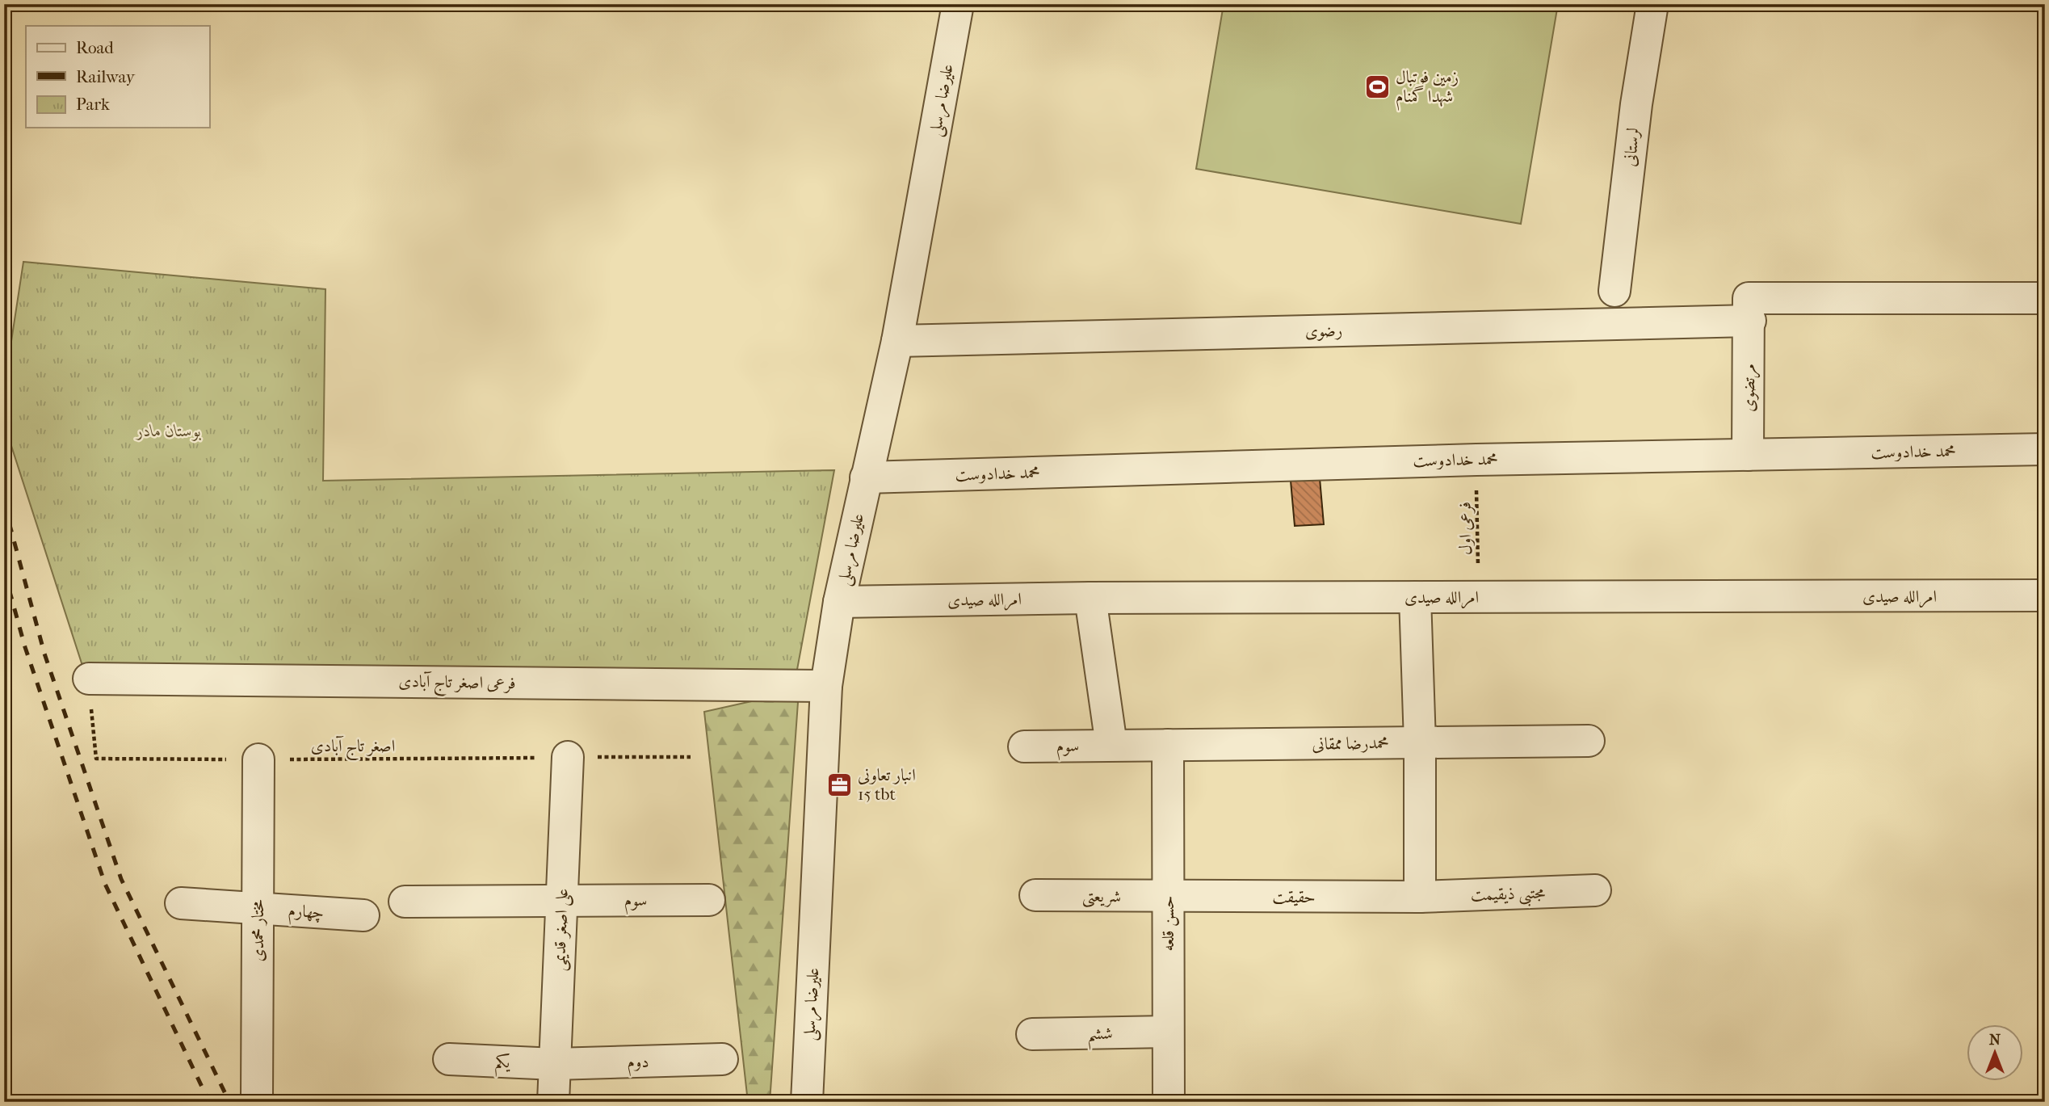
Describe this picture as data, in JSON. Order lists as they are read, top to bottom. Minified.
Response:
{"streets":{"street":["علیرضا مرسلی","لرستانی","رضوی","مرتضوی","محمد خدادوست","امرالله صیدی","فرعی اصغر تاج آبادی","محمدرضا ممقانی","سوم","مجتبی ذیقیمت","شریعتی","حقیقت","چهارم","حسن قلعه","علی اصغر قدیمی","مختار محمدی","ششم","یکم","دوم"],"path":["فرعی اول","اصغر تاج آبادی"]},"crossings":[["علیرضا مرسلی","رضوی"],["علیرضا مرسلی","محمد خدادوست"],["علیرضا مرسلی","امرالله صیدی"],["علیرضا مرسلی","فرعی اصغر تاج آبادی"],["رضوی","مرتضوی"],["مرتضوی","محمد خدادوست"],["محمد خدادوست","فرعی اول"],["فرعی اول","امرالله صیدی"],["فرعی اصغر تاج آبادی","اصغر تاج آبادی"],["محمدرضا ممقانی","سوم"],["محمدرضا ممقانی","حسن قلعه"],["اصغر تاج آبادی","علی اصغر قدیمی"],["اصغر تاج آبادی","مختار محمدی"],["سوم","علی اصغر قدیمی"],["مجتبی ذیقیمت","حقیقت"],["شریعتی","حقیقت"],["شریعتی","حسن قلعه"],["حقیقت","حسن قلعه"],["چهارم","مختار محمدی"],["حسن قلعه","ششم"],["علی اصغر قدیمی","یکم"],["علی اصغر قدیمی","دوم"],["یکم","دوم"]],"parks":["بوستان مادر"],"places":{"sports":["زمین فوتبال شهدا گمنام"],"office":["انبار تعاونی 15 tbt"]},"legend":["Road","Railway","Park"],"north":"top"}
